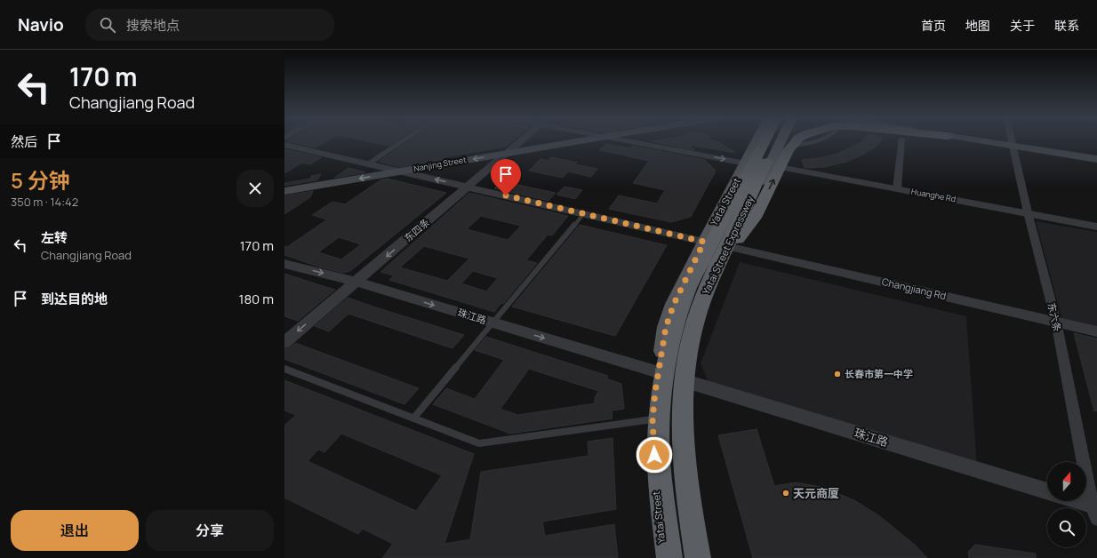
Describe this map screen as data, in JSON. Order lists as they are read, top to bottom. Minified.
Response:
{"streets":{"highway":["Yatai Street Expressway"],"main road":["Nanjing Street","Yatai Street"],"street":["Huanghe Rd","东四条","Changjiang Rd","珠江路","东六条"]},"crossings":[["Nanjing Street","东四条"],["Huanghe Rd","东六条"],["Yatai Street","珠江路"],["东四条","珠江路"],["Changjiang Rd","东六条"]],"one_way":["Nanjing Street","东四条","珠江路"],"places":["长春市第一中学","天元商厦"],"north":"top","page":{"header":"Navio","search":"搜索地点","nav":["首页","地图","关于","联系"],"turn":["170 m","Changjiang Road"],"then":"然后","heading":["5 分钟","350 m · 14:42"],"list":[{"name":"左转","note":"Changjiang Road","value":"170 m"},{"name":"到达目的地","value":"180 m"}],"buttons":["退出","分享"]}}
